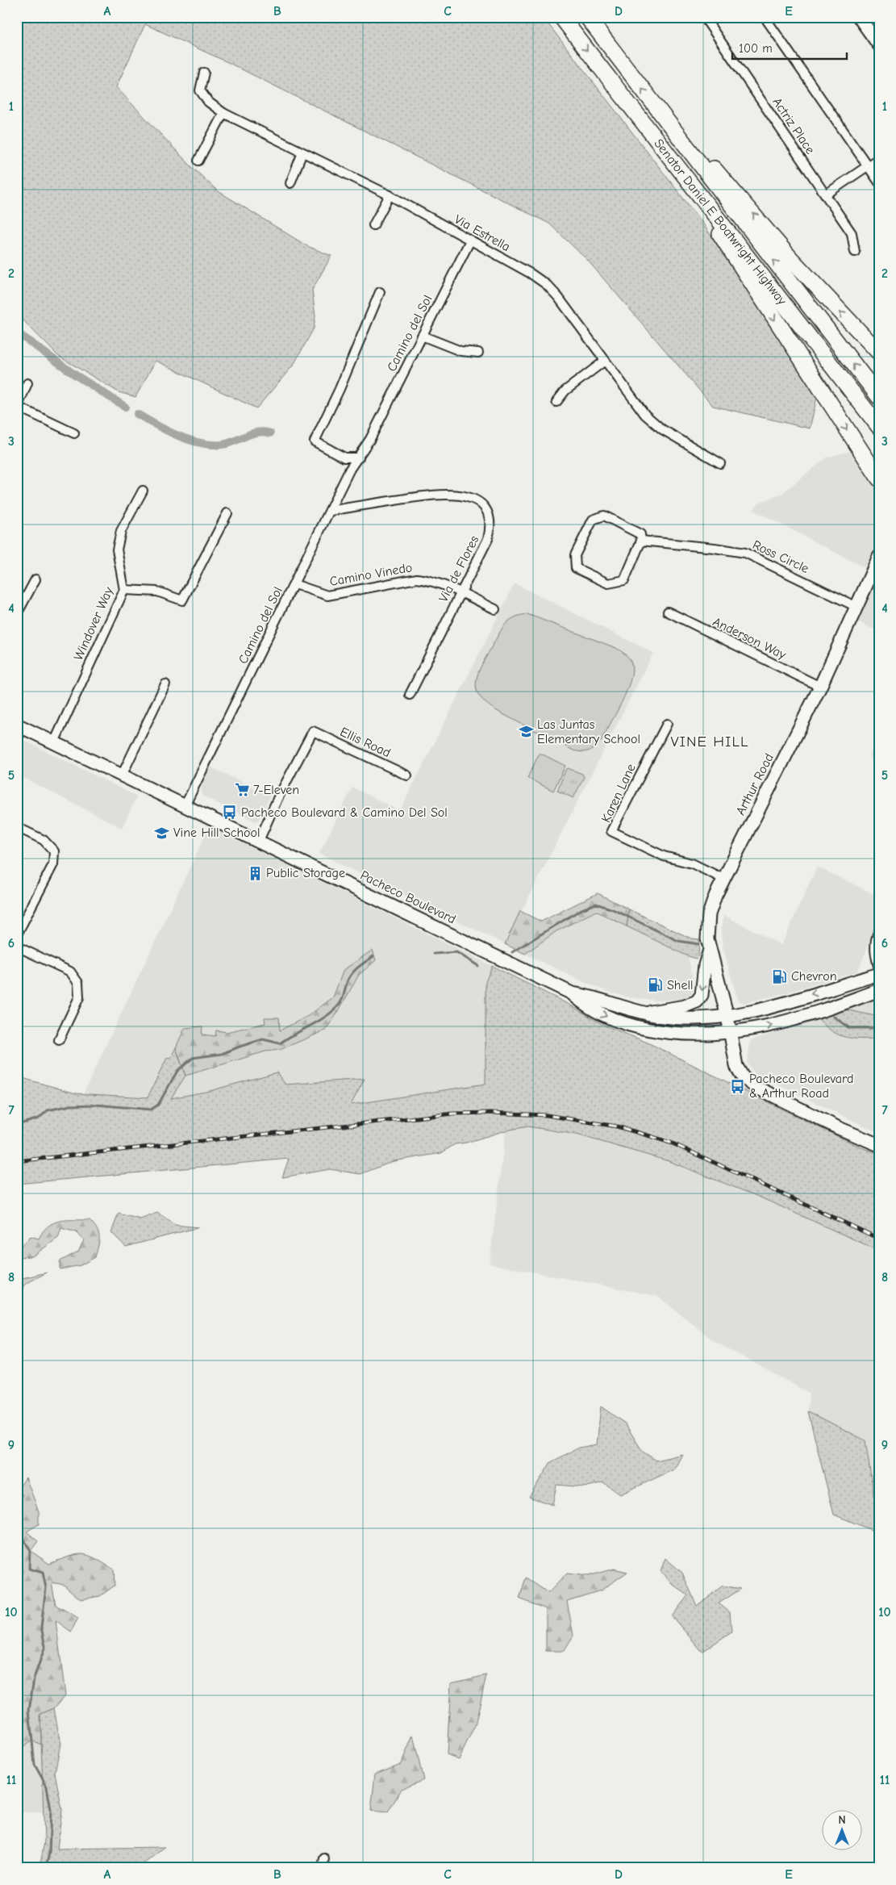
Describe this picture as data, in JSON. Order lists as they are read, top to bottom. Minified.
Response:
{"streets":{"highway":["Senator Daniel E Boatwright Highway"],"main road":["Arthur Road","Pacheco Boulevard"],"street":["Actriz Place","Via Estrella","Camino del Sol","Ross Circle","Via de Flores","Camino Vinedo","Windover Way","Anderson Way","Ellis Road","Karen Lane"]},"crossings":[["Via Estrella","Camino del Sol"],["Camino del Sol","Via de Flores"],["Camino del Sol","Camino Vinedo"],["Camino del Sol","Pacheco Boulevard"],["Ross Circle","Arthur Road"],["Via de Flores","Camino Vinedo"],["Windover Way","Pacheco Boulevard"],["Anderson Way","Arthur Road"],["Ellis Road","Pacheco Boulevard"],["Arthur Road","Karen Lane"],["Arthur Road","Pacheco Boulevard"]],"districts":["VINE HILL"],"places":{"school or university":["Las Juntas Elementary School","Vine Hill School"],"supermarket":["7-Eleven"],"bus stop":["Pacheco Boulevard & Camino Del Sol","Pacheco Boulevard & Arthur Road"],"building":["Public Storage"],"fuel station":["Chevron","Shell"]},"scale_bar":"100 m","north":"top","grid":{"columns":["A","B","C","D","E"],"rows":["1","2","3","4","5","6","7","8","9","10","11"]}}
